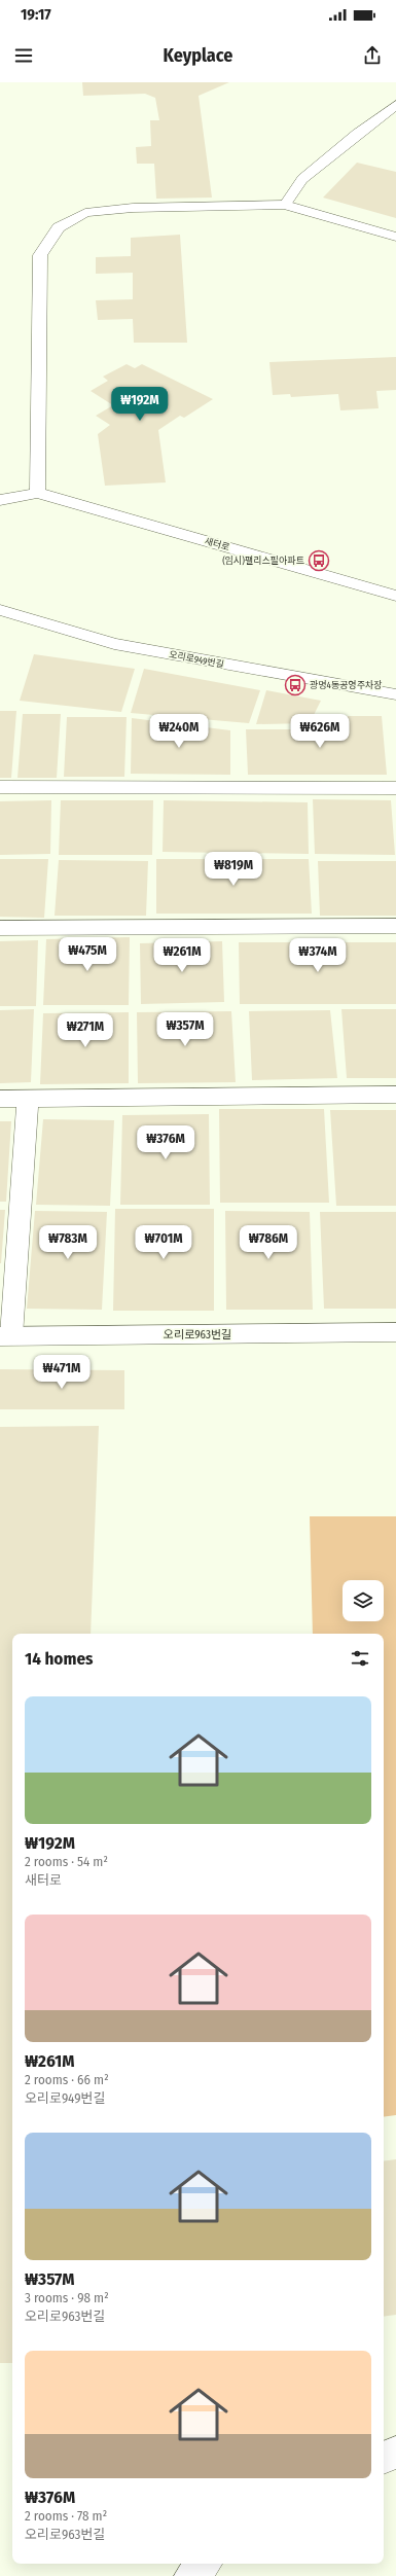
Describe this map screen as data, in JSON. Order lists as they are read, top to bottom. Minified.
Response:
{"streets":{"street":["새터로","오리로949번길","오리로963번길"]},"places":{"bus stop":["(임시)팰리스필아파트","광명4동공영주차장"]},"page":{"status":"19:17","header":"Keyplace","price":["₩192M","₩240M","₩626M","₩819M","₩475M","₩261M","₩374M","₩357M","₩271M","₩376M","₩783M","₩701M","₩786M","₩471M"],"heading":"14 homes","list":[{"name":"₩192M","note":"2 rooms · 54 m² · 새터로"},{"name":"₩261M","note":"2 rooms · 66 m² · 오리로949번길"},{"name":"₩357M","note":"3 rooms · 98 m² · 오리로963번길"},{"name":"₩376M","note":"2 rooms · 78 m² · 오리로963번길"}]}}
